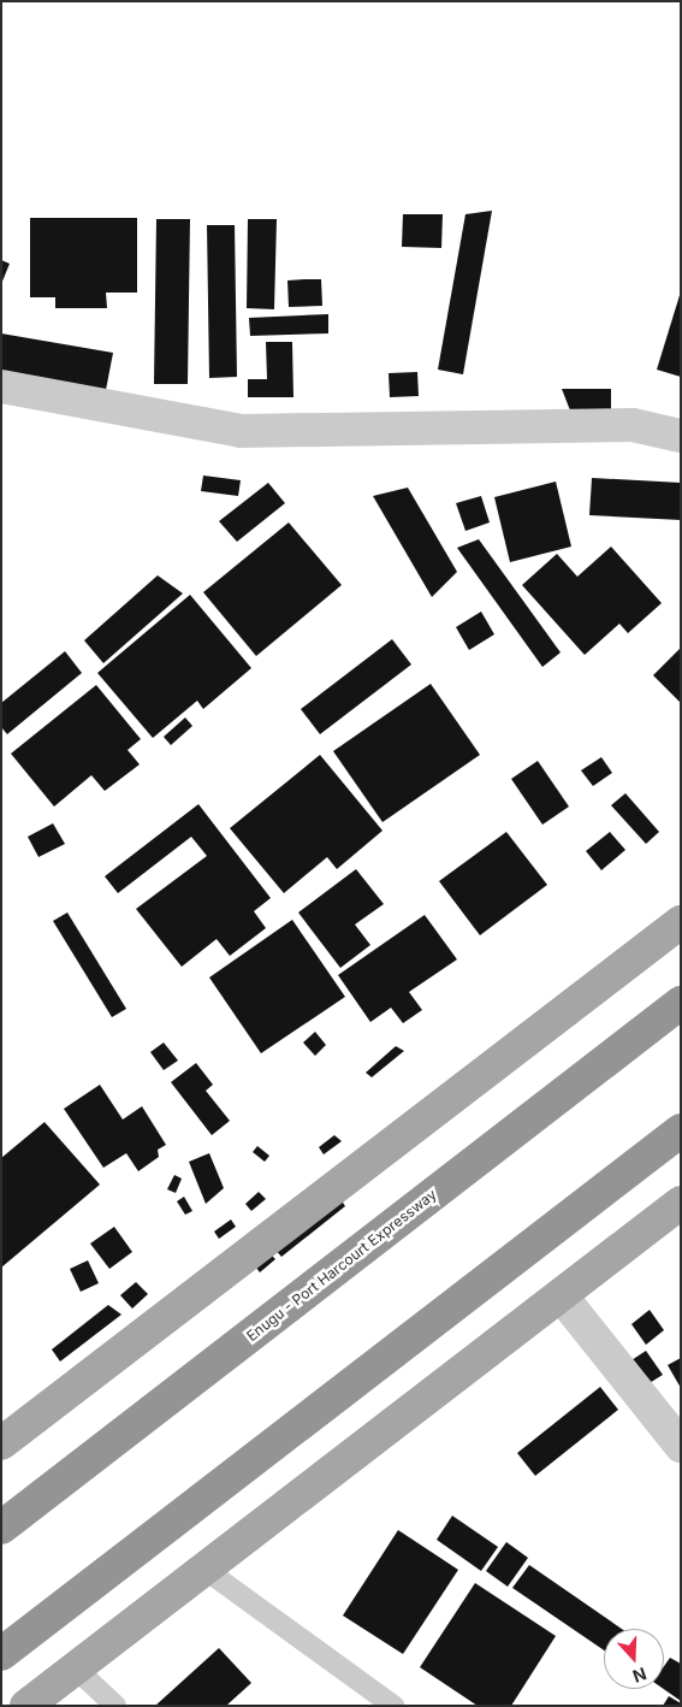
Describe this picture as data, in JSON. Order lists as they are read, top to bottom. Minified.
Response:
{"streets":{"highway":["Enugu - Port Harcourt Expressway"]},"north":"bottom"}
